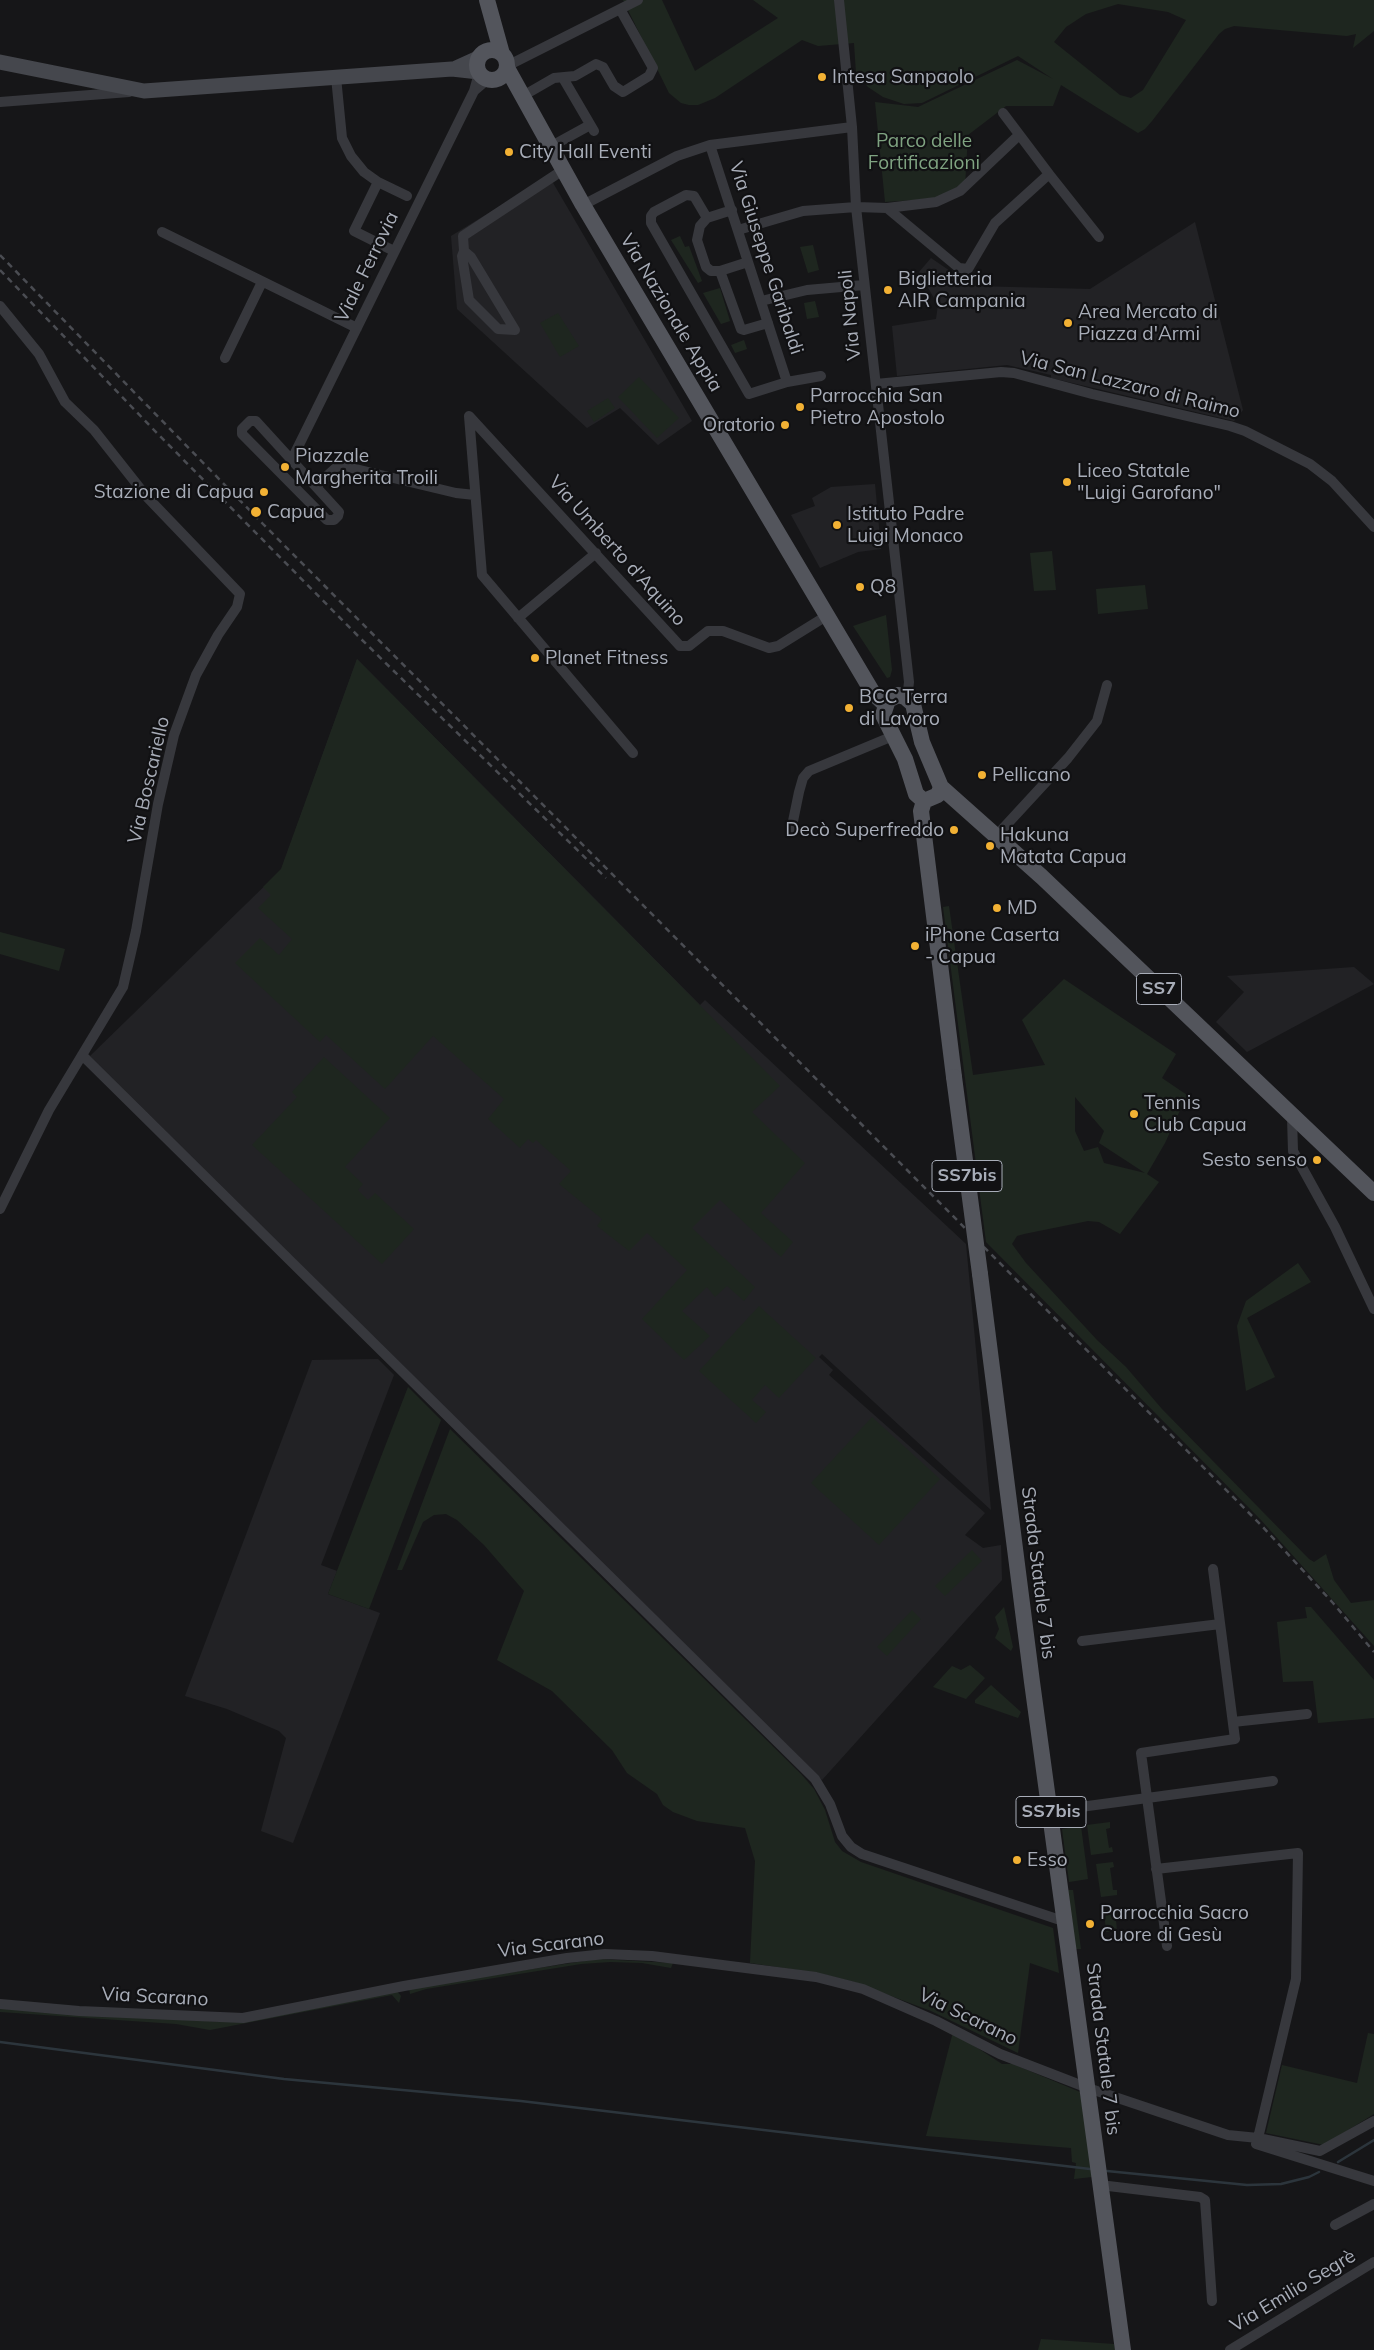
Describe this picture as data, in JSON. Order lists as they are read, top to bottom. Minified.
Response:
{"streets":{"main road":["Via Nazionale Appia","SS7","SS7bis","Strada Statale 7 bis"],"street":["Via Giuseppe Garibaldi","Viale Ferrovia","Via Napoli","Via San Lazzaro di Raimo","Via Umberto d'Aquino","Via Boscariello","Via Scarano","Via Emilio Segrè"]},"crossings":[["Viale Ferrovia","Via Nazionale Appia"],["Via Nazionale Appia","Via Umberto d'Aquino"],["Via Napoli","Via San Lazzaro di Raimo"],["Via Napoli","SS7"],["Strada Statale 7 bis","Via Scarano"]],"parks":["Parco delle Fortificazioni"],"places":["Intesa Sanpaolo","City Hall Eventi","Biglietteria AIR Campania","Area Mercato di Piazza d'Armi","Parrocchia San Pietro Apostolo","Oratorio","Piazzale Margherita Troili","Liceo Statale \"Luigi Garofano\"","Stazione di Capua","Capua","Istituto Padre Luigi Monaco","Q8","Planet Fitness","BCC Terra di Lavoro","Pellicano","Decò Superfreddo","Hakuna Matata Capua","MD","iPhone Caserta - Capua","Tennis Club Capua","Sesto senso","Esso","Parrocchia Sacro Cuore di Gesù"]}
